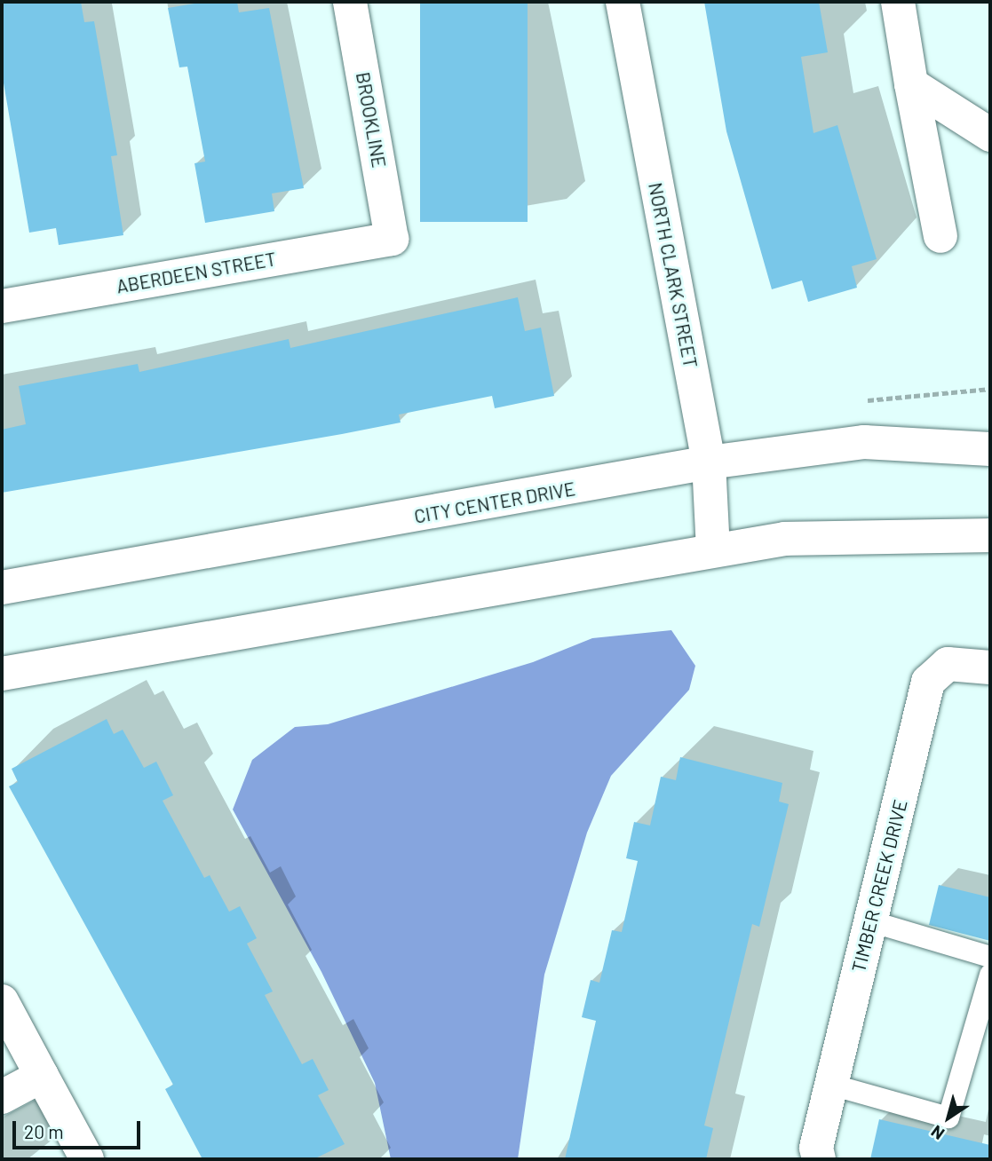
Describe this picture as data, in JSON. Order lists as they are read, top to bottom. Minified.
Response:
{"streets":{"street":["BROOKLINE","ABERDEEN STREET","NORTH CLARK STREET","CITY CENTER DRIVE","TIMBER CREEK DRIVE"]},"crossings":[["BROOKLINE","ABERDEEN STREET"],["NORTH CLARK STREET","CITY CENTER DRIVE"]],"scale_bar":"20 m","north":"bottom left"}
